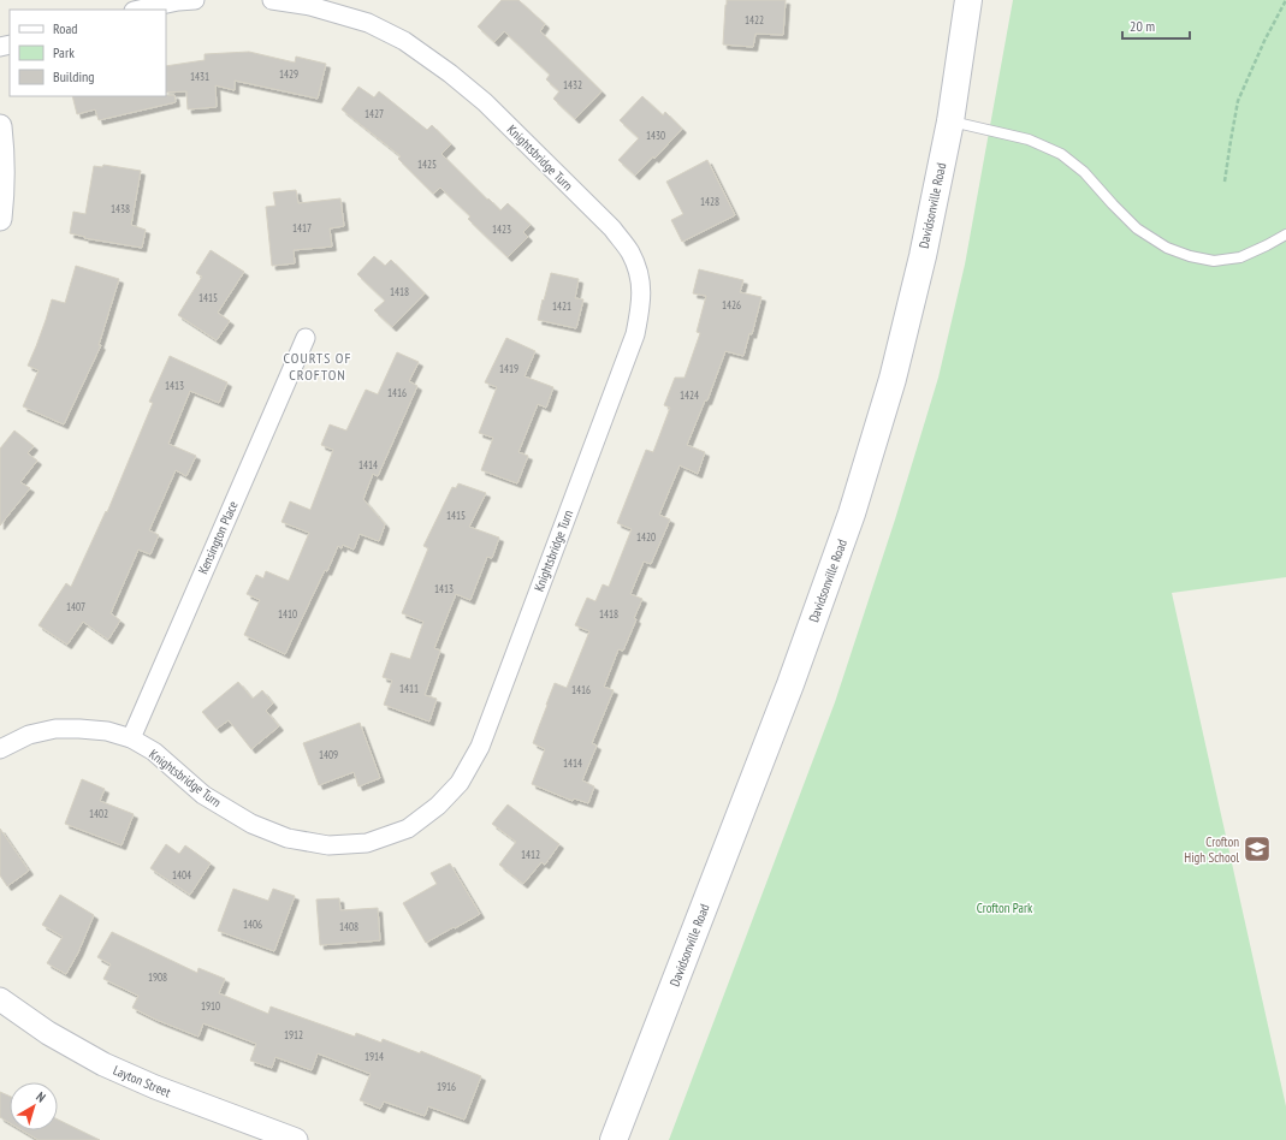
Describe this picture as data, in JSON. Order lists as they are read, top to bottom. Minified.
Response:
{"streets":{"main road":["Davidsonville Road"],"street":["Knightsbridge Turn","Kensington Place","Layton Street"]},"crossings":[["Knightsbridge Turn","Kensington Place"]],"districts":["COURTS OF CROFTON"],"parks":["Crofton Park"],"places":{"school or university":["Crofton High School"]},"house_numbers":["1422","1429","1431","1432","1427","1430","1425","1428","1438","1417","1423","1418","1415","1426","1421","1419","1413","1416","1424","1414","1415","1420","1413","1407","1410","1418","1411","1416","1409","1414","1402","1412","1404","1406","1408","1908","1910","1912","1914","1916"],"legend":["Road","Park","Building"],"scale_bar":"20 m","north":"top right"}
